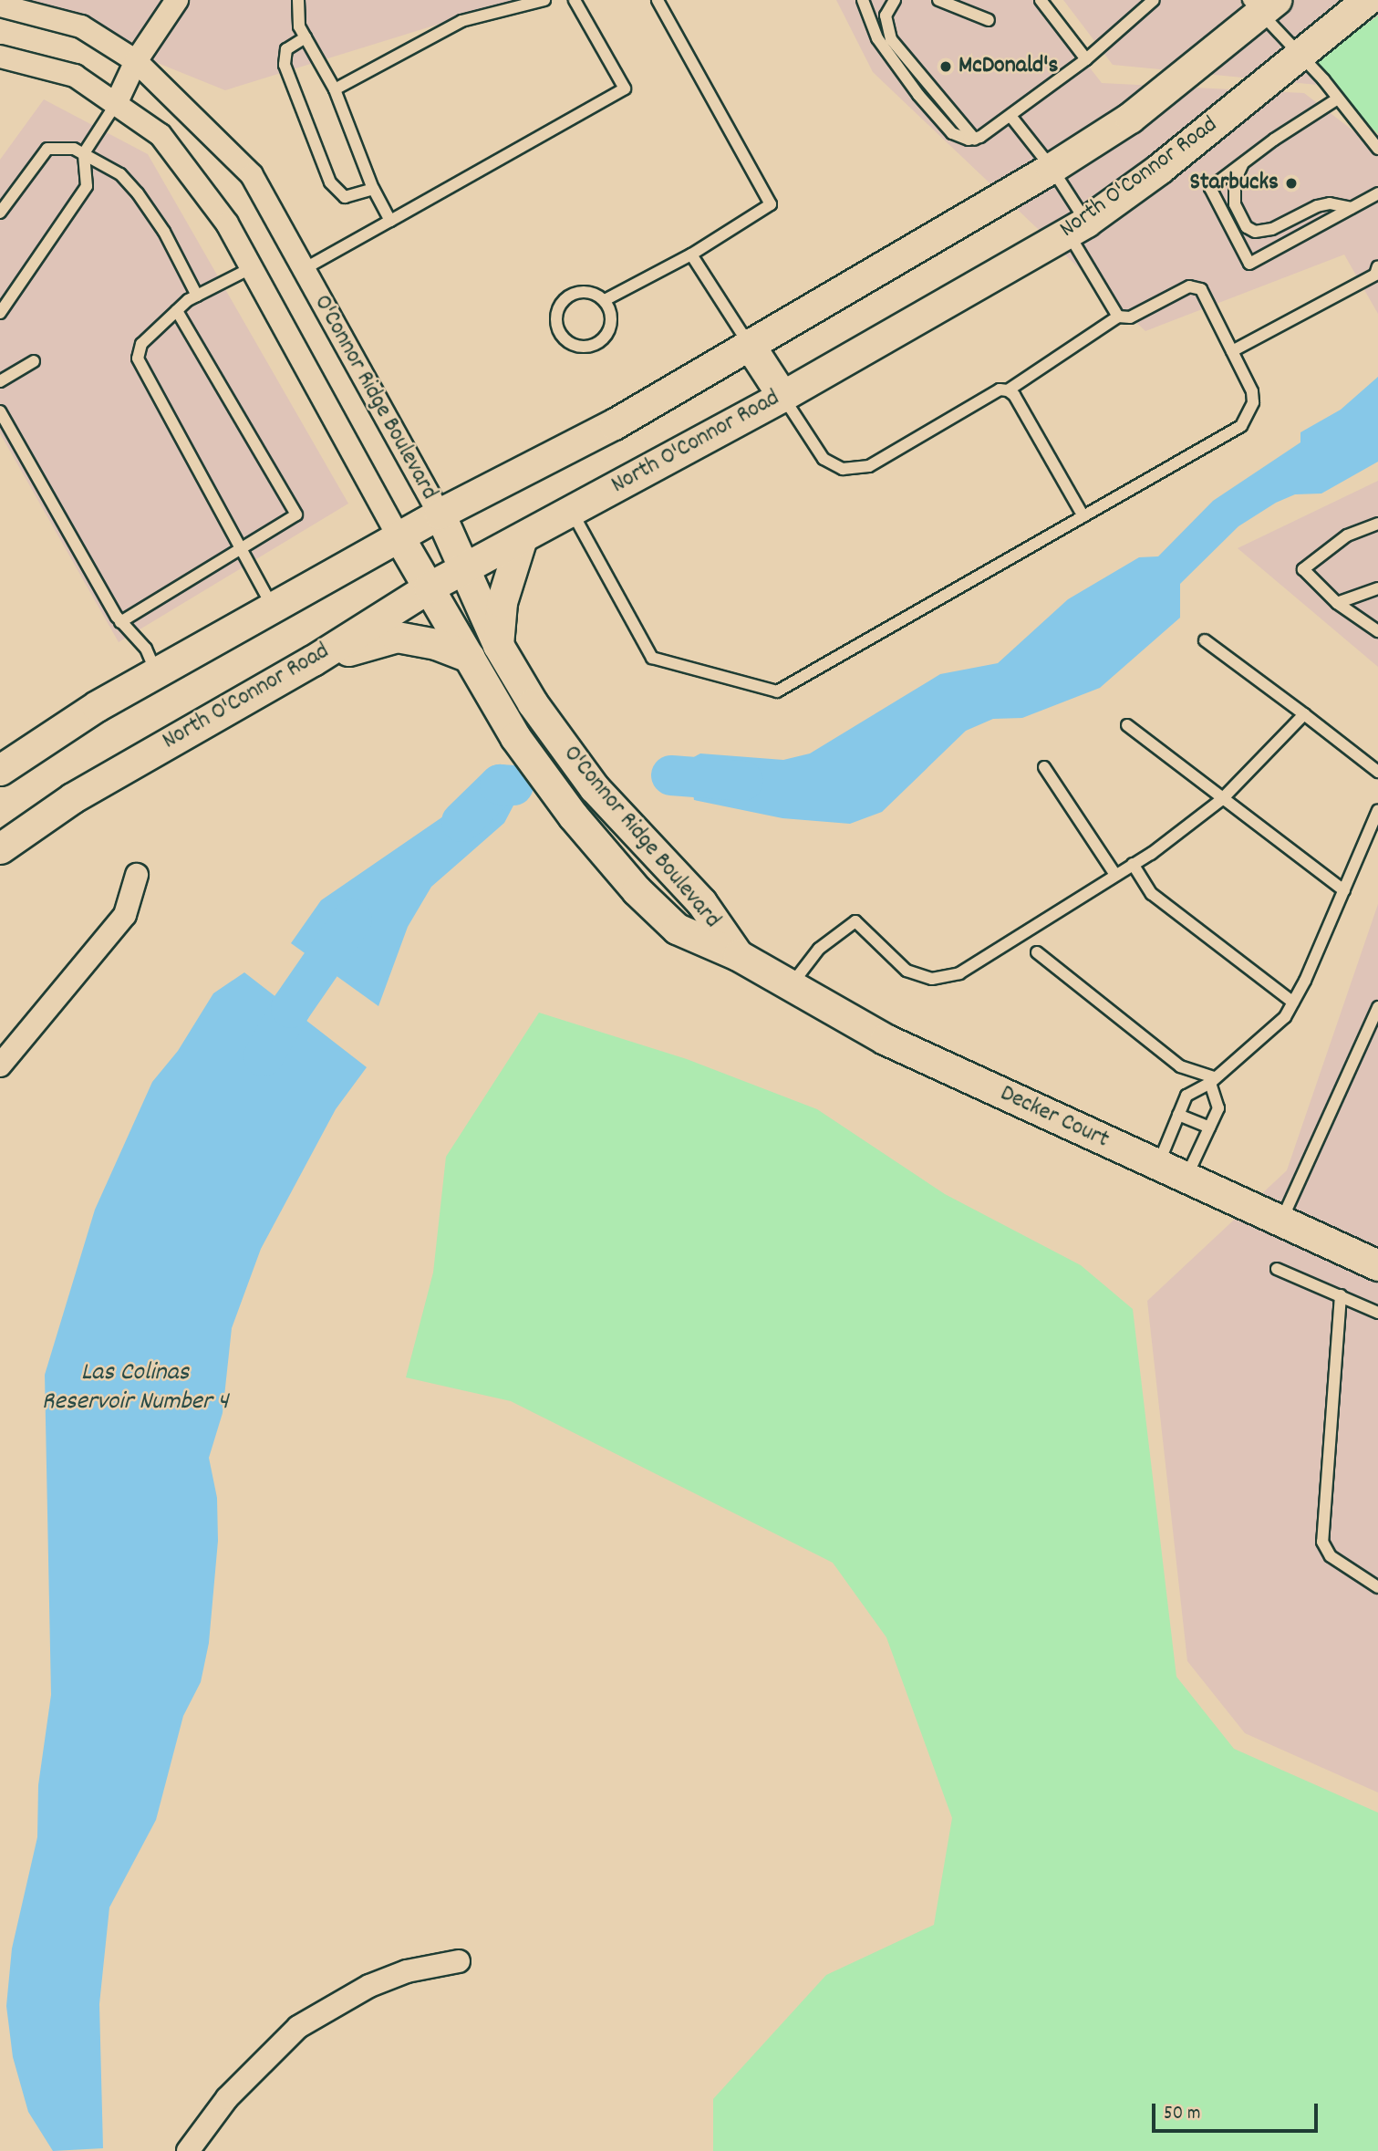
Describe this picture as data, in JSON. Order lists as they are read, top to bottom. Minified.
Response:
{"streets":{"main road":["North O'Connor Road","O'Connor Ridge Boulevard","Decker Court"]},"crossings":[["North O'Connor Road","O'Connor Ridge Boulevard"],["O'Connor Ridge Boulevard","Decker Court"]],"water":["Las Colinas Reservoir Number 4"],"places":["McDonald's","Starbucks"],"scale_bar":"50 m"}
